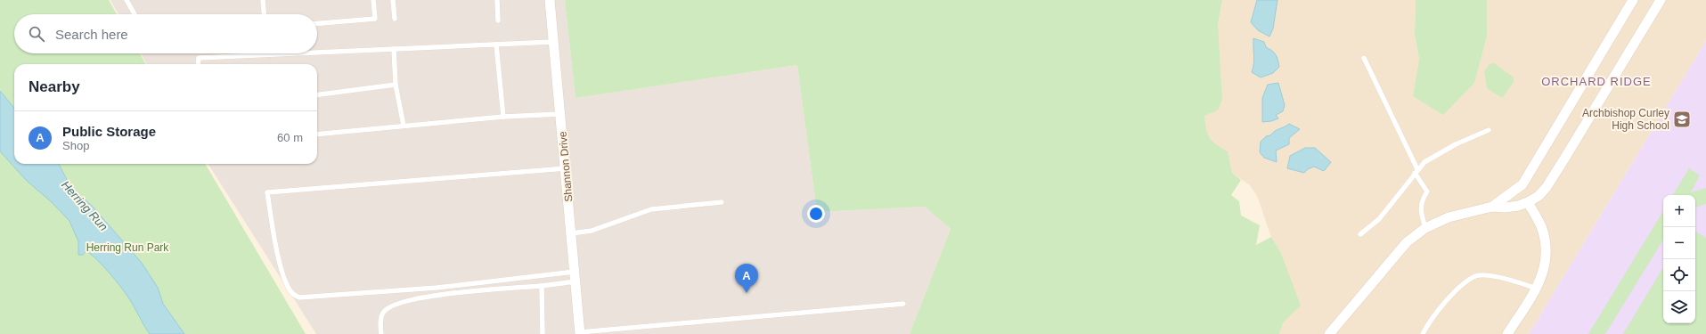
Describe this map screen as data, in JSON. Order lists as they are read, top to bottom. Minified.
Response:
{"streets":{"street":["Shannon Drive"]},"districts":["ORCHARD RIDGE"],"water":["Herring Run"],"parks":["Herring Run Park"],"places":{"school or university":["Archbishop Curley High School"]},"page":{"search":"Search here","heading":"Nearby","list":[{"mark":"A","name":"Public Storage","note":"Shop","value":"60 m"}],"map_buttons":["+","−"],"pins":"A"}}
